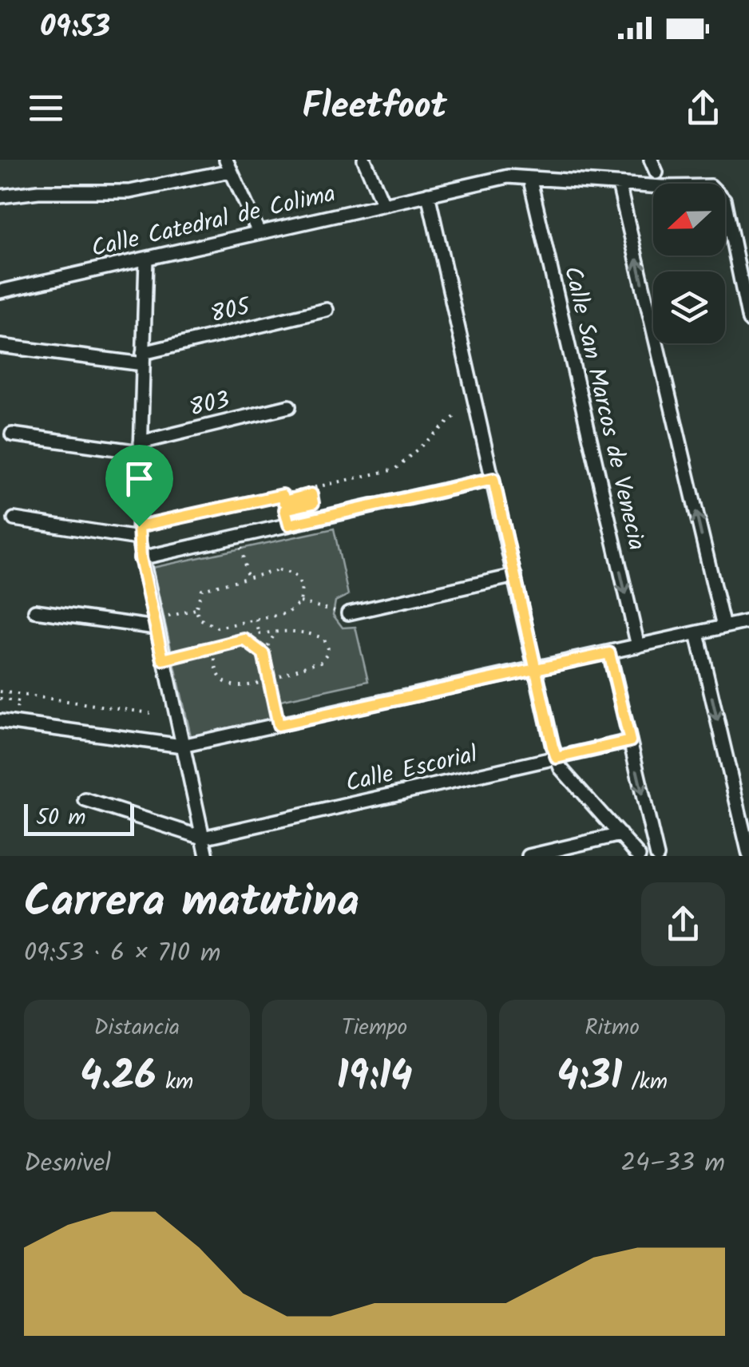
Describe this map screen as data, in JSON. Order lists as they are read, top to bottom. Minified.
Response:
{"streets":{"street":["Calle Catedral de Colima","805","803","Calle San Marcos de Venecia","Calle Escorial"]},"crossings":[["Calle Catedral de Colima","Calle San Marcos de Venecia"]],"scale_bar":"50 m","north":"left","page":{"status":"09:53","header":"Fleetfoot","scale":"50 m","heading":["Carrera matutina","09:53 · 6 × 710 m"],"stats":[["Distancia","4.26 km"],["Tiempo","19:14"],["Ritmo","4:31 /km"]],"chart":["Desnivel","24–33 m"]}}
